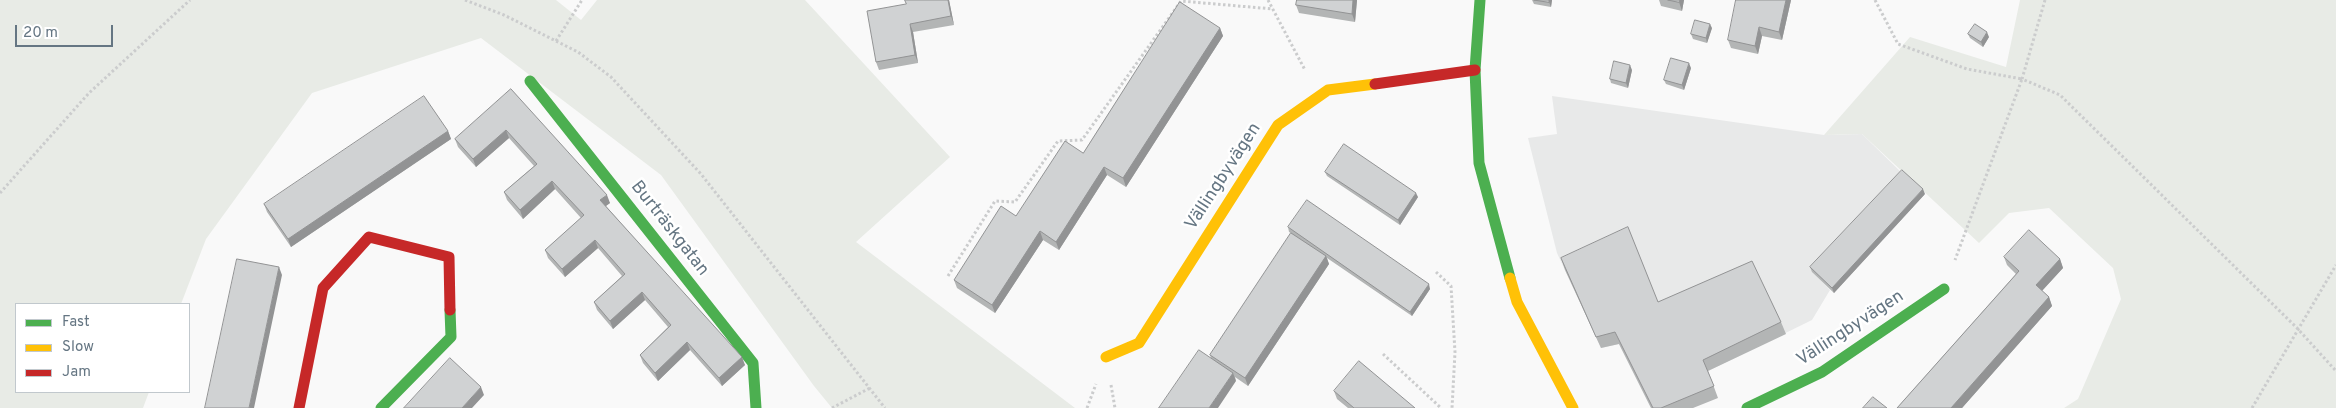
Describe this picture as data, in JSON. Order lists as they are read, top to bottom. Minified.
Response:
{"streets":{"street":["Vällingbyvägen","Burträskgatan"]},"legend":["Fast","Slow","Jam"],"scale_bar":"20 m"}
